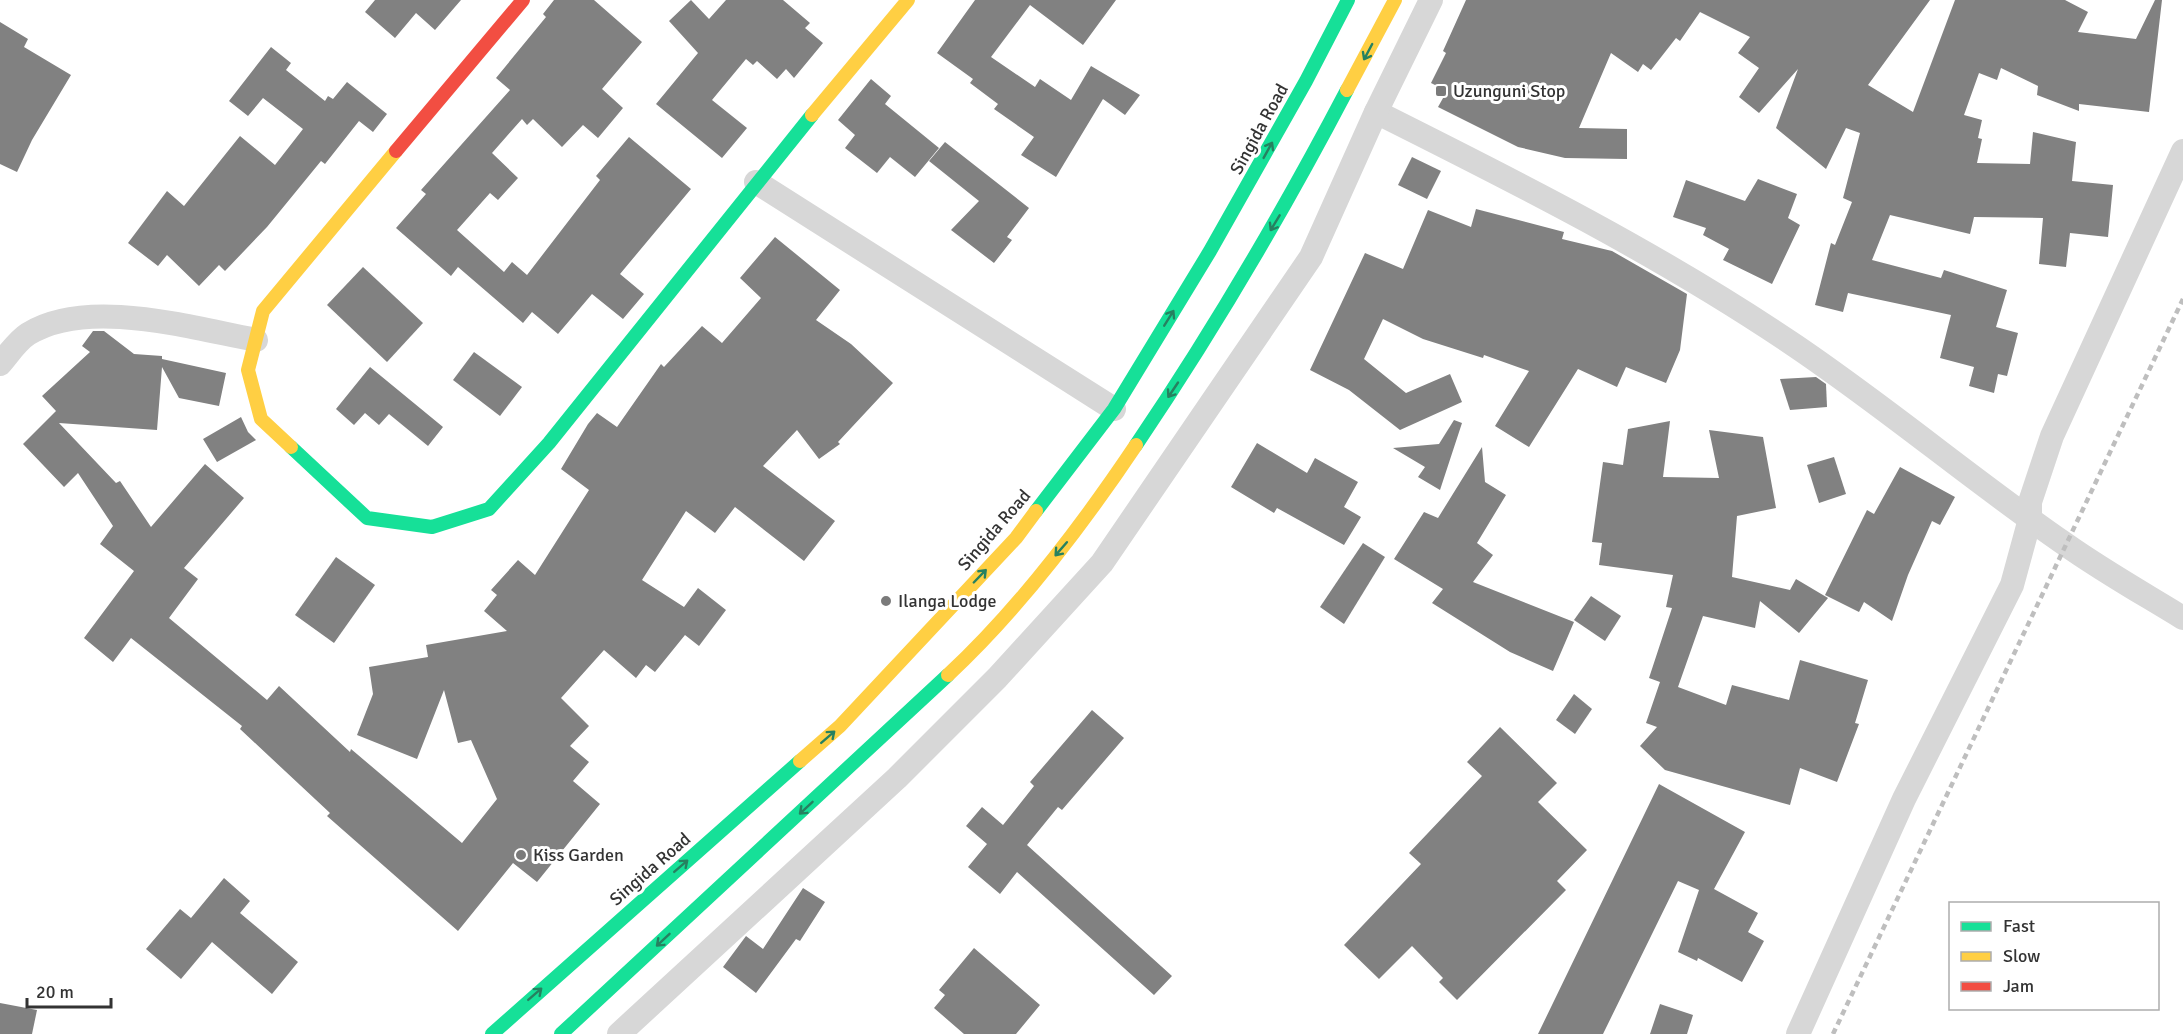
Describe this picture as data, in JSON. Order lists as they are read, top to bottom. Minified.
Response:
{"streets":{"main road":["Singida Road"]},"places":{"transit":["Uzunguni Stop"],"other":["Ilanga Lodge","Kiss Garden"]},"legend":["Fast","Slow","Jam"],"scale_bar":"20 m"}
